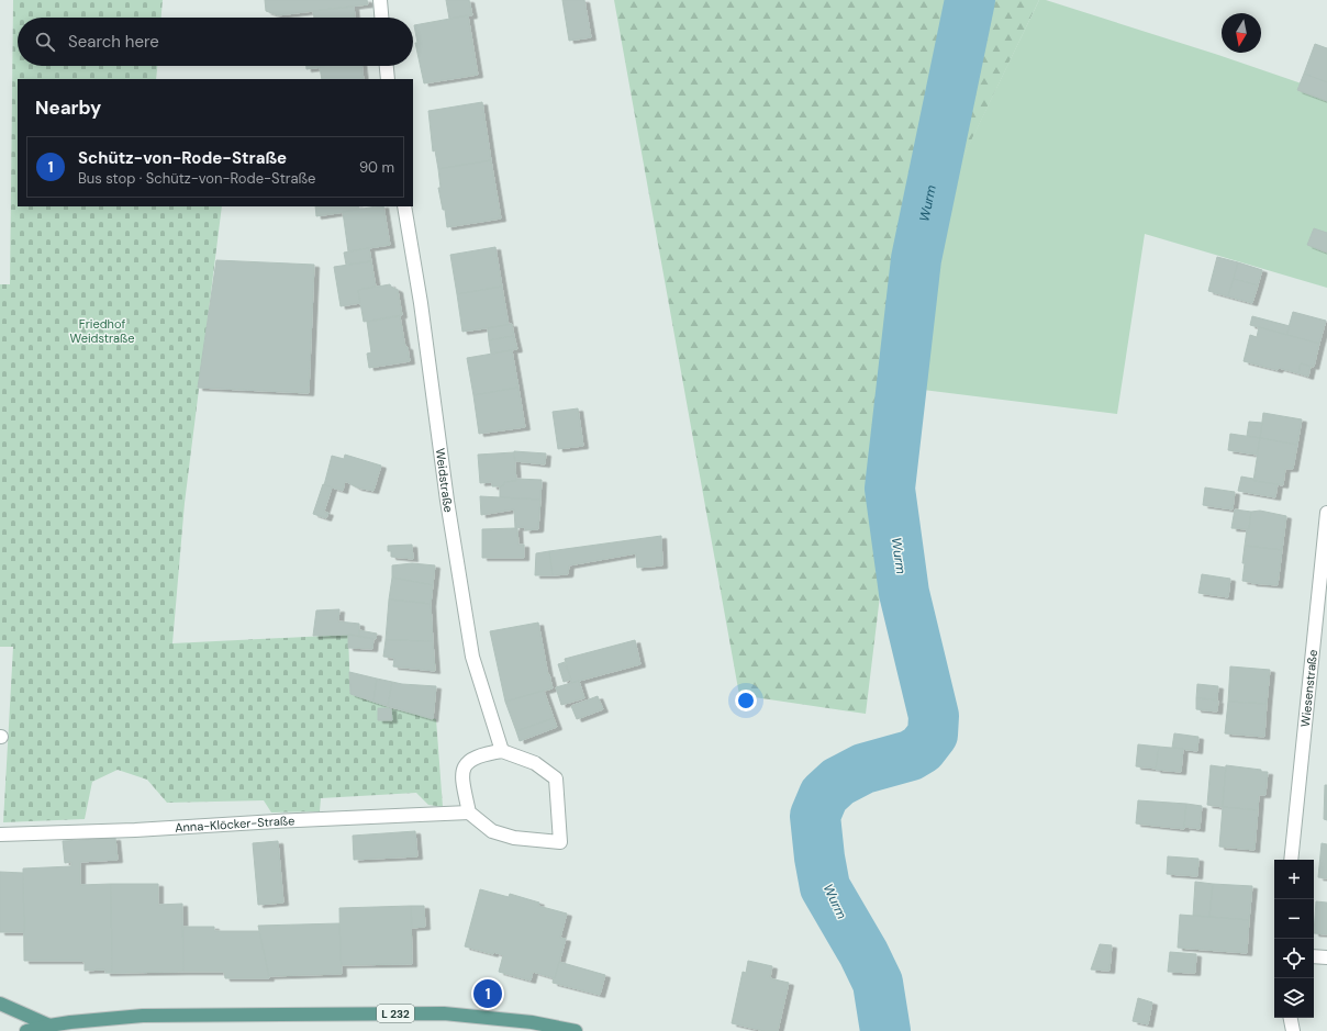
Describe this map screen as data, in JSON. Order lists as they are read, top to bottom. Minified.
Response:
{"streets":{"main road":["L 232"],"street":["Weidstraße","Wiesenstraße","Anna-Klöcker-Straße"]},"crossings":[["Weidstraße","Anna-Klöcker-Straße"]],"water":["Wurm"],"parks":["Friedhof Weidstraße"],"north":"bottom","page":{"search":"Search here","heading":"Nearby","list":[{"mark":"1","name":"Schütz-von-Rode-Straße","note":"Bus stop · Schütz-von-Rode-Straße","value":"90 m"}],"map_buttons":["+","−"],"pins":"1"}}
